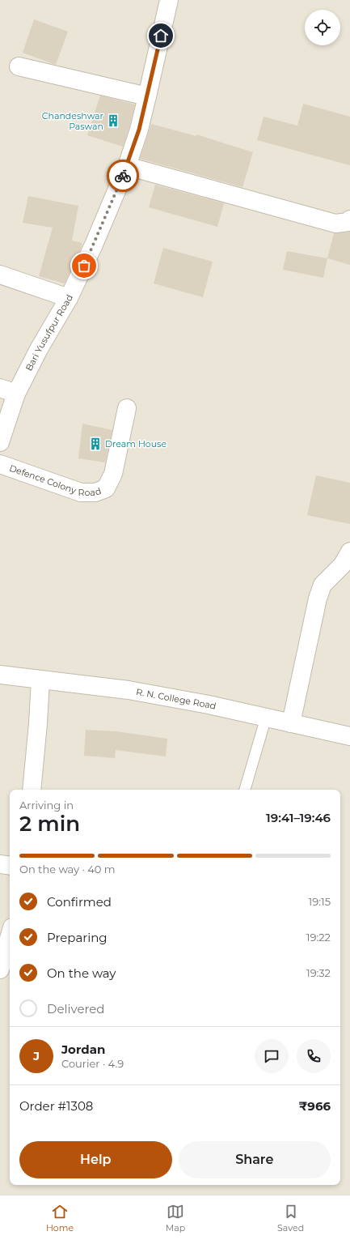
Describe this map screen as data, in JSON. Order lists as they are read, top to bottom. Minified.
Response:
{"streets":{"street":["Bari Yusufpur Road","Defence Colony Road","R. N. College Road"]},"places":{"building":["Chandeshwar Paswan","Dream House"]},"page":{"heading":["2 min","Arriving in","19:41–19:46"],"panel":["Jordan","Courier · 4.9","Order #1308","₹966"],"bar":"On the way · 40 m","list":[["Confirmed","19:15"],["Preparing","19:22"],["On the way","19:32"],"Delivered"],"round":"J","buttons":["Help","Share"],"tabs":["Home","Map","Saved"]}}
